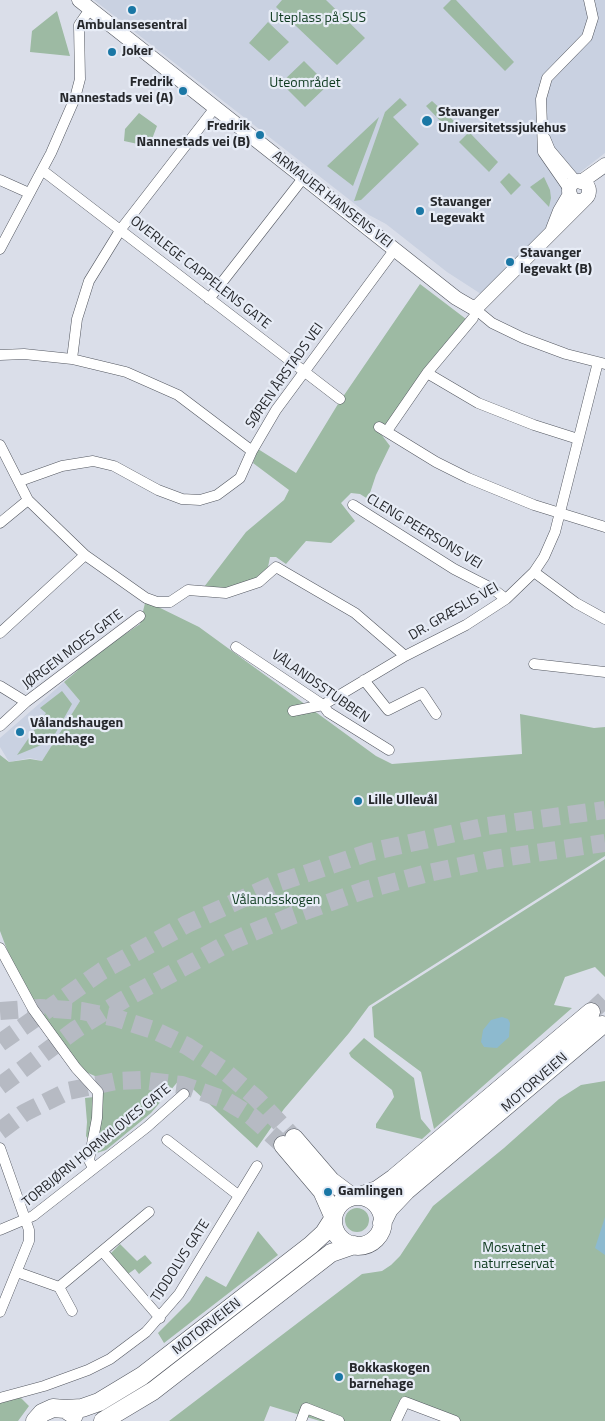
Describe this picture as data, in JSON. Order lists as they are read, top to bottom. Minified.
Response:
{"streets":{"highway":["MOTORVEIEN"],"street":["ARMAUER HANSENS VEI","OVERLEGE CAPPELENS GATE","SØREN ÅRSTADS VEI","CLENG PEERSONS VEI","DR. GRÆSLIS VEI","JØRGEN MOES GATE","VÅLANDSSTUBBEN","TORBJØRN HORNKLOVES GATE","TJODOLVS GATE"]},"crossings":[["ARMAUER HANSENS VEI","SØREN ÅRSTADS VEI"],["ARMAUER HANSENS VEI","DR. GRÆSLIS VEI"],["OVERLEGE CAPPELENS GATE","SØREN ÅRSTADS VEI"],["CLENG PEERSONS VEI","DR. GRÆSLIS VEI"],["DR. GRÆSLIS VEI","VÅLANDSSTUBBEN"]],"parks":["Uteplass på SUS","Uteområdet","Vålandsskogen","Mosvatnet naturreservat"],"places":["Ambulansesentral","Joker","Fredrik Nannestads vei (A)","Stavanger Universitetssjukehus","Fredrik Nannestads vei (B)","Stavanger Legevakt","Stavanger legevakt (B)","Vålandshaugen barnehage","Lille Ullevål","Gamlingen","Bokkaskogen barnehage"]}
